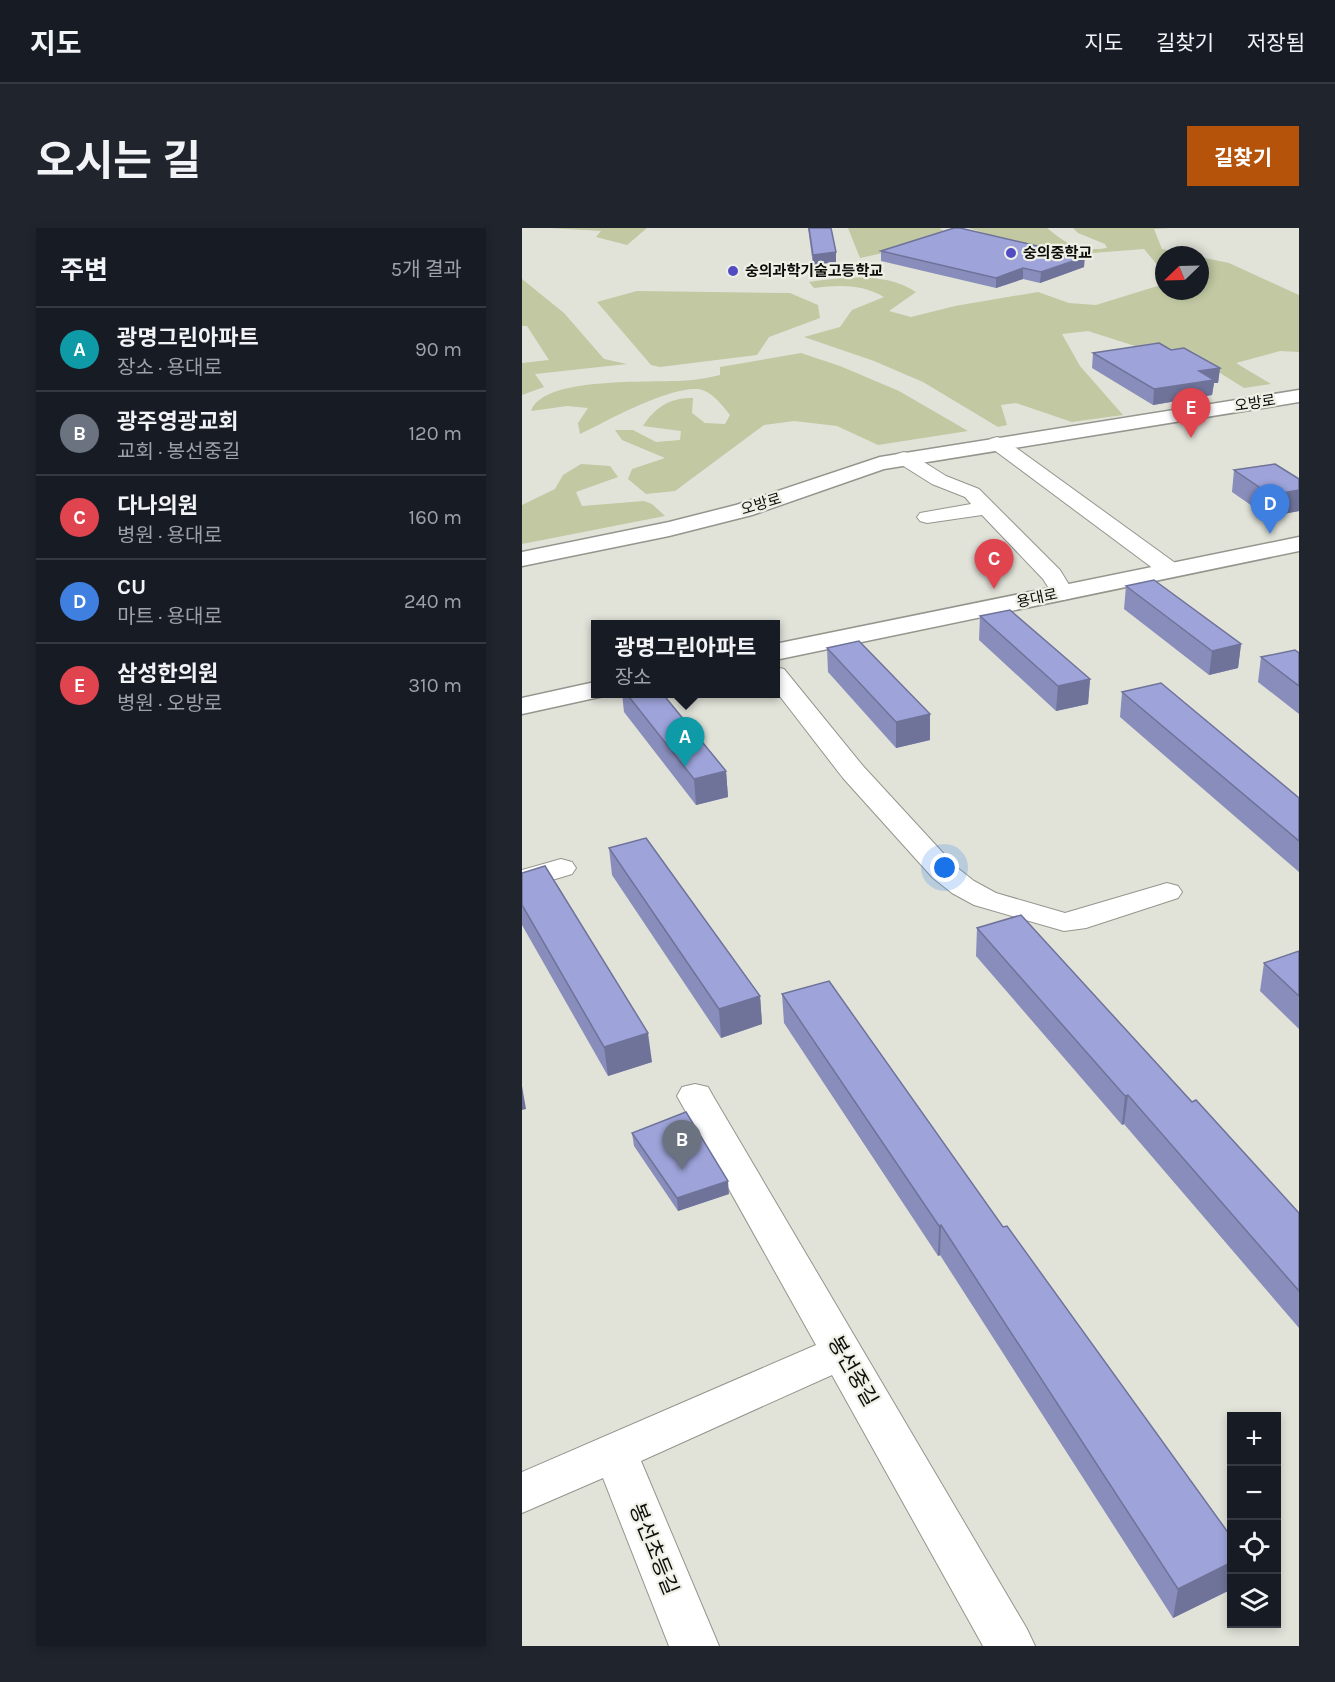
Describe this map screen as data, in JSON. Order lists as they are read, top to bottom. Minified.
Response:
{"streets":{"main road":["오방로","용대로"],"street":["봉선중길","봉선초등길"]},"places":["숭의중학교","숭의과학기술고등학교"],"north":"bottom left","page":{"header":"지도","nav":["지도","길찾기","저장됨"],"title":"오시는 길","buttons":"길찾기","heading":["주변","5개 결과"],"list":[{"mark":"A","name":"광명그린아파트","note":"장소 · 용대로","value":"90 m"},{"mark":"B","name":"광주영광교회","note":"교회 · 봉선중길","value":"120 m"},{"mark":"C","name":"다나의원","note":"병원 · 용대로","value":"160 m"},{"mark":"D","name":"CU","note":"마트 · 용대로","value":"240 m"},{"mark":"E","name":"삼성한의원","note":"병원 · 오방로","value":"310 m"}],"pins":["E","D","C","A","B"],"popup":["광명그린아파트","장소"],"map_buttons":["+","−"]}}
